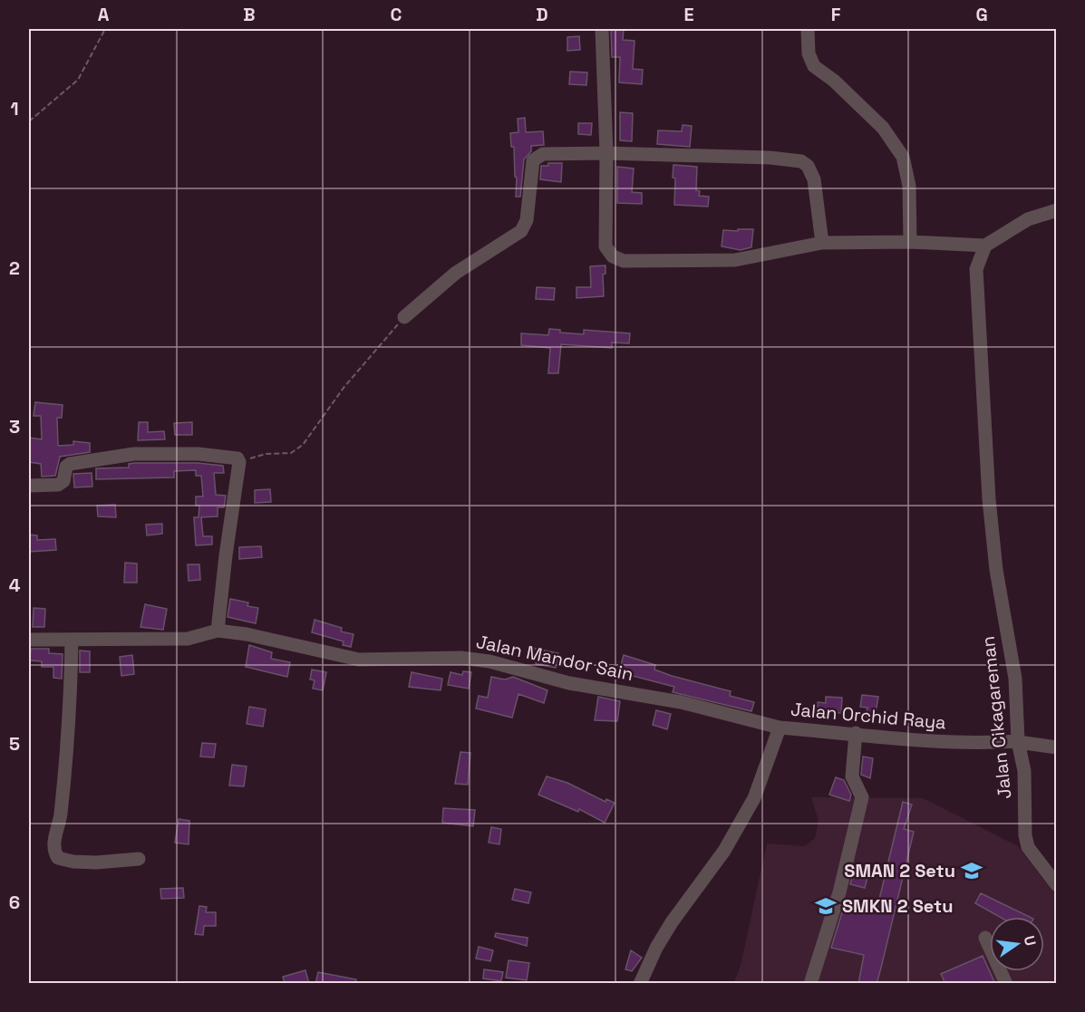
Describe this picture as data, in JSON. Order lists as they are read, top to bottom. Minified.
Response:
{"streets":{"street":["Jalan Mandor Sain","Jalan Orchid Raya","Jalan Cikagareman"]},"crossings":[["Jalan Mandor Sain","Jalan Orchid Raya"],["Jalan Orchid Raya","Jalan Cikagareman"]],"places":{"school or university":["SMAN 2 Setu","SMKN 2 Setu"]},"north":"right","grid":{"columns":["A","B","C","D","E","F","G"],"rows":["1","2","3","4","5","6"]}}
